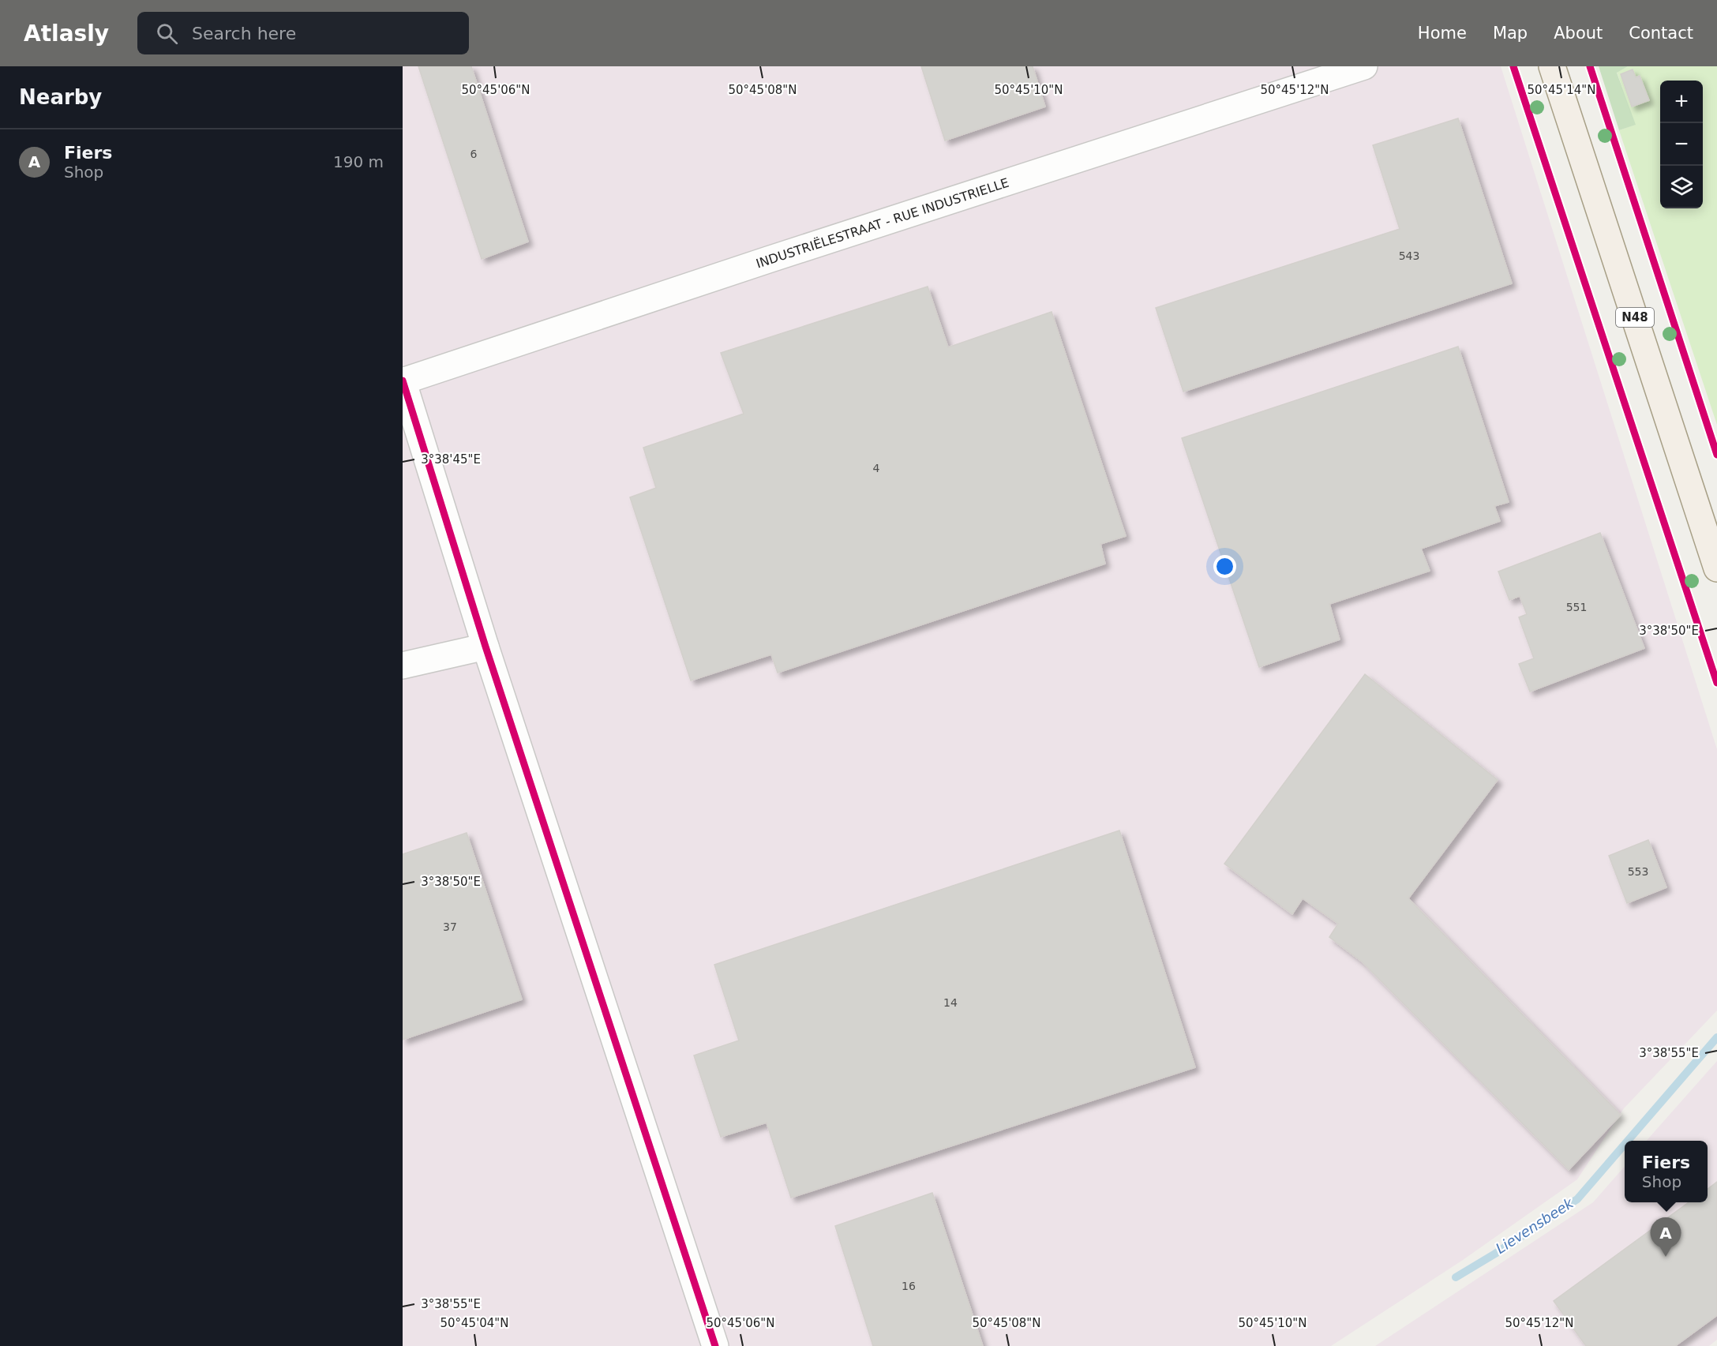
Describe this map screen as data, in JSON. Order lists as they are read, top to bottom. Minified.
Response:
{"streets":{"main road":["N48"],"street":["INDUSTRIËLESTRAAT - RUE INDUSTRIELLE"]},"water":["Lievensbeek"],"house_numbers":["6","543","4","551","553","37","14","16"],"page":{"header":"Atlasly","search":"Search here","nav":["Home","Map","About","Contact"],"heading":"Nearby","map_buttons":["+","−"],"list":[{"mark":"A","name":"Fiers","note":"Shop","value":"190 m"}],"popup":["Fiers","Shop"],"pins":"A"},"coordinates":["50°45'06\"N","50°45'08\"N","50°45'10\"N","50°45'12\"N","50°45'14\"N","3°38'45\"E","3°38'50\"E","3°38'55\"E","50°45'04\"N"]}
